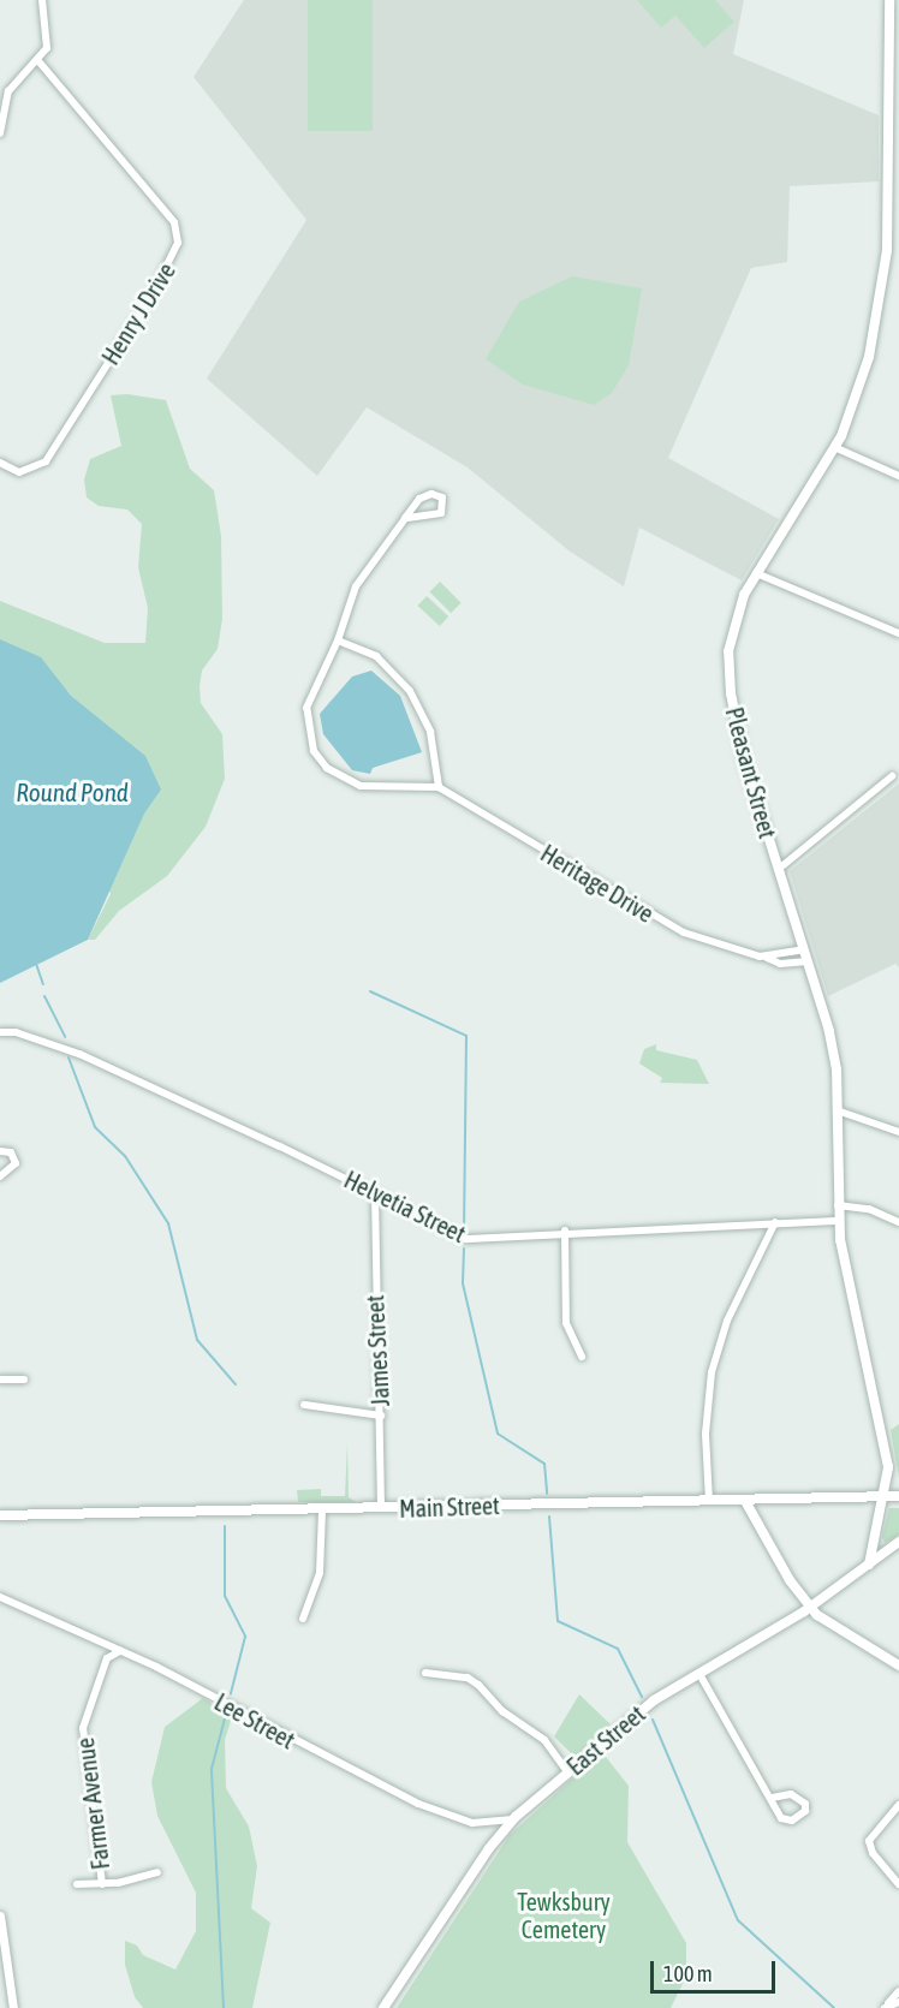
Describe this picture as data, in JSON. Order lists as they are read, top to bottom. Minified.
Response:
{"streets":{"main road":["Pleasant Street","Main Street","East Street"],"street":["Henry J Drive","Heritage Drive","Helvetia Street","James Street","Lee Street","Farmer Avenue"]},"crossings":[["Pleasant Street","Heritage Drive"],["Pleasant Street","Helvetia Street"],["Pleasant Street","Main Street"],["Pleasant Street","East Street"],["Helvetia Street","James Street"],["James Street","Main Street"],["Lee Street","East Street"],["Lee Street","Farmer Avenue"]],"water":["Round Pond"],"parks":["Tewksbury Cemetery"],"scale_bar":"100 m"}
